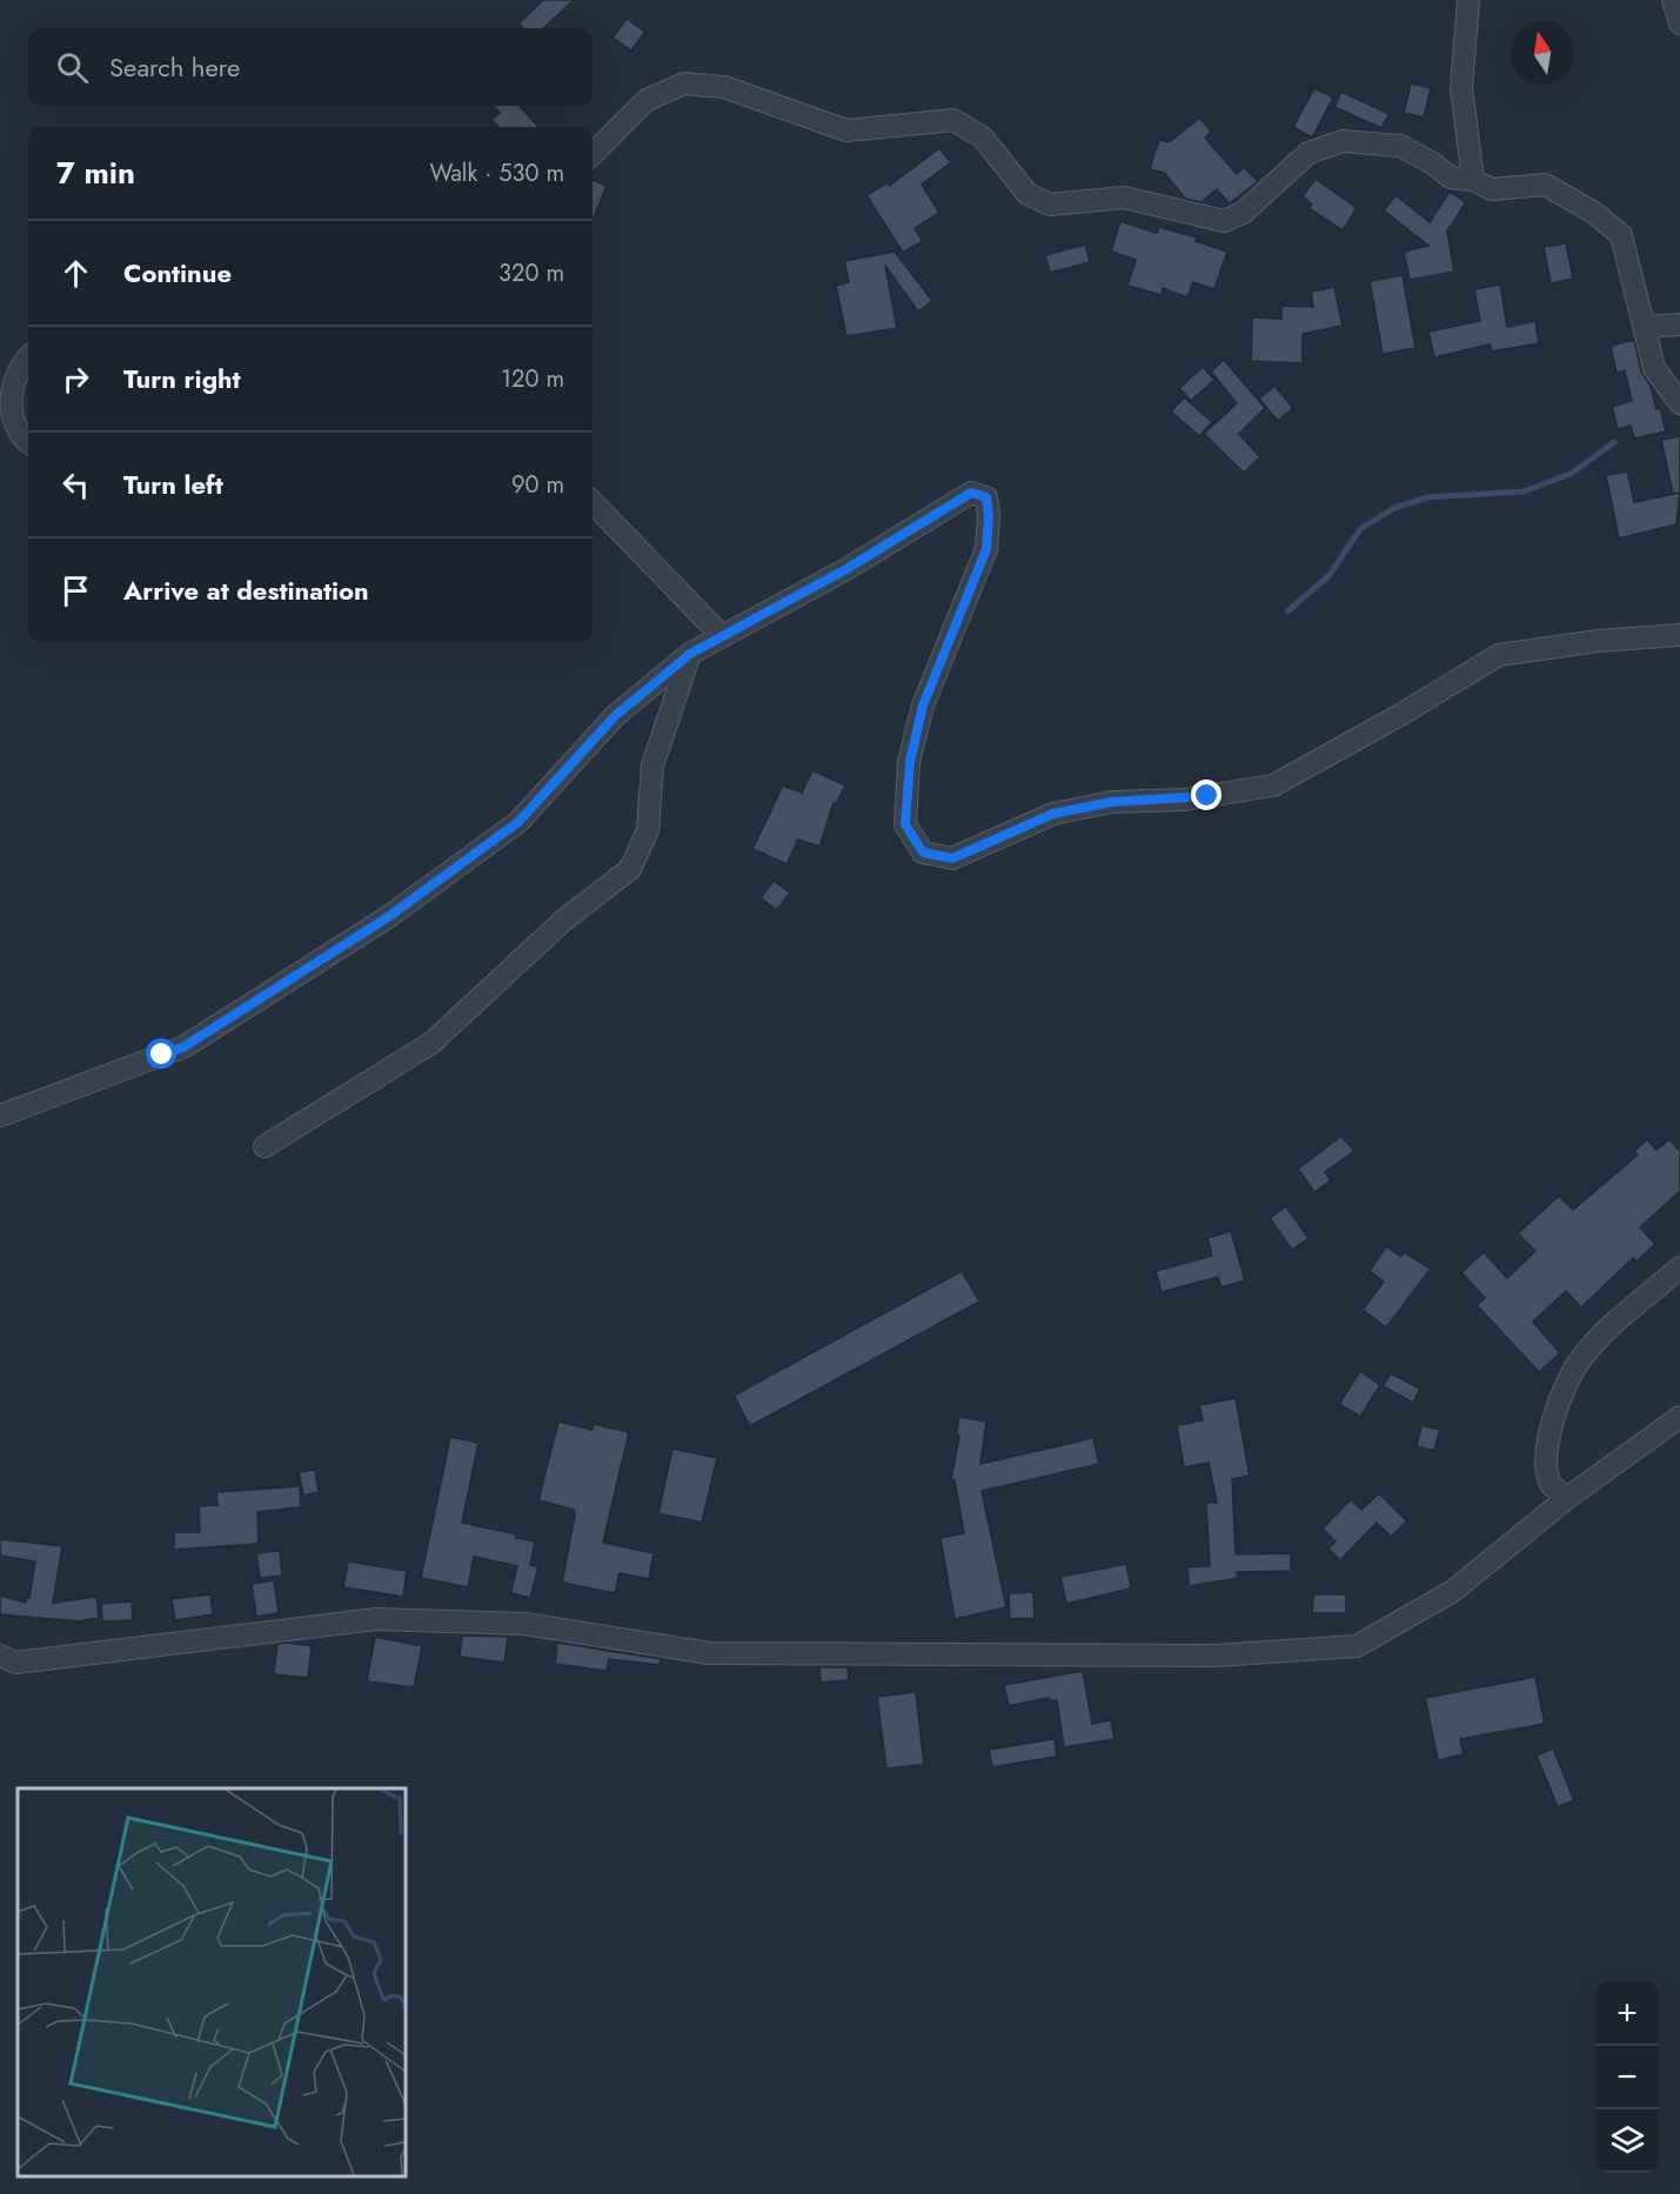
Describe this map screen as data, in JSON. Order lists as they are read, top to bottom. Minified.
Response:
{"north":"top","page":{"search":"Search here","heading":["7 min","Walk · 530 m"],"list":[["Continue","320 m"],["Turn right","120 m"],["Turn left","90 m"],"Arrive at destination"],"map_buttons":["+","−"]}}
